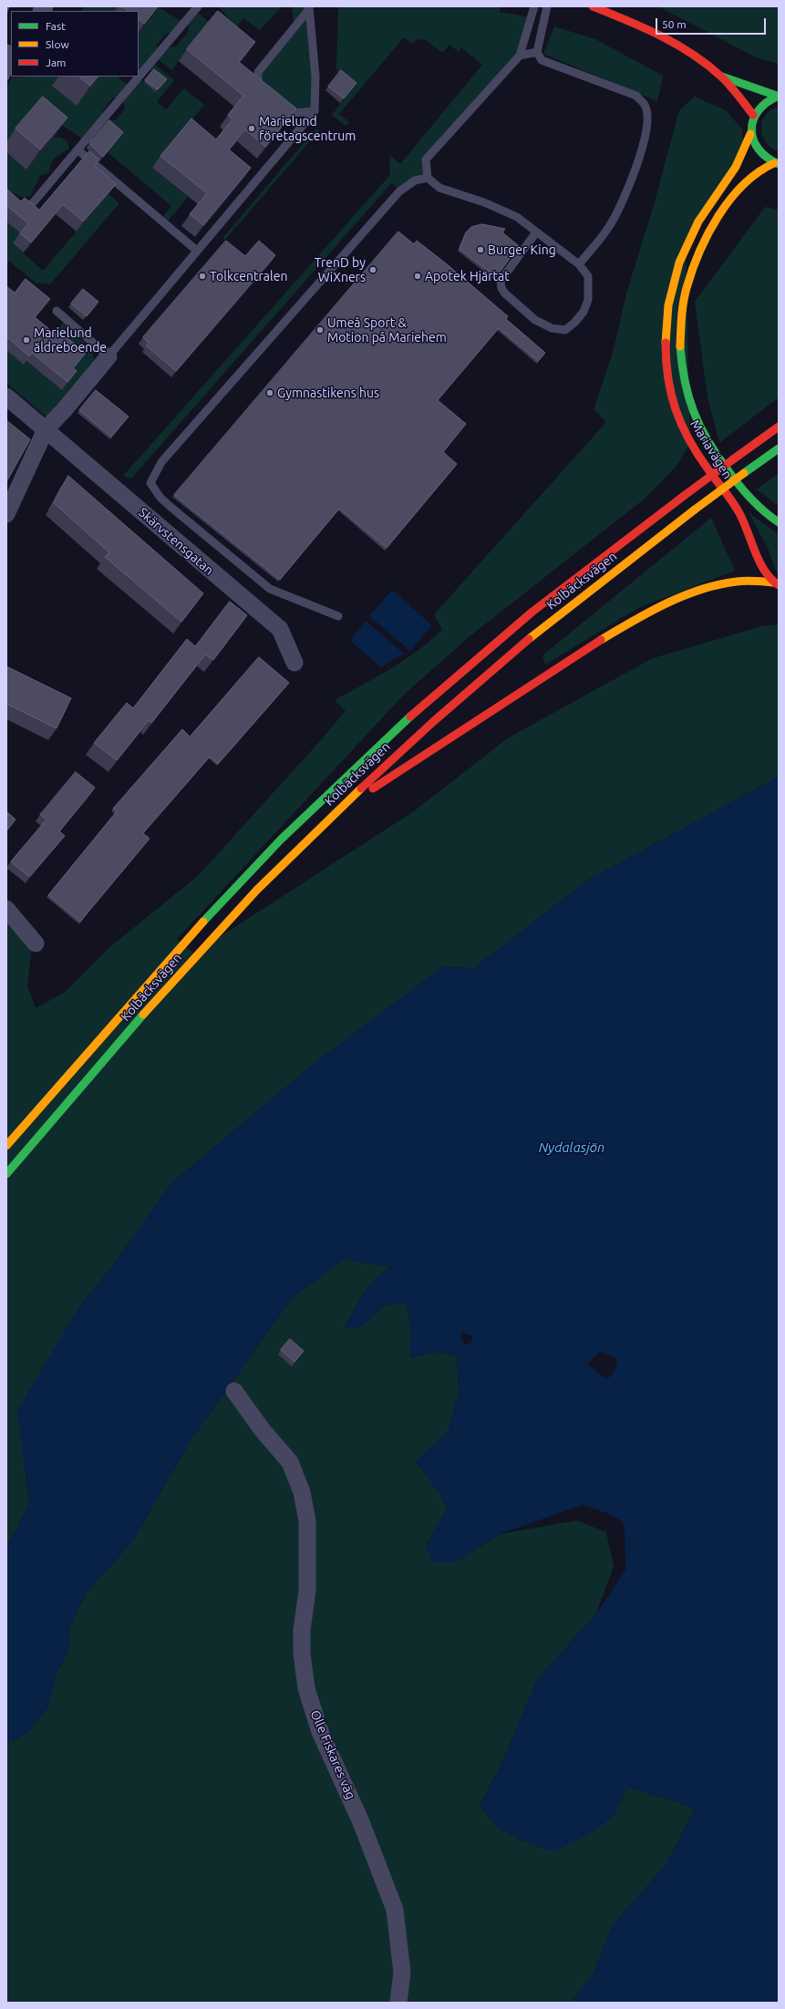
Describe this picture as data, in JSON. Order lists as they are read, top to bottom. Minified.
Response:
{"streets":{"main road":["Mariavägen","Kolbäcksvägen"],"street":["Skärvstensgatan","Olle Fiskares väg"]},"water":["Nydalasjön"],"places":["Marielund företagscentrum","Burger King","TrenD by WiXners","Tolkcentralen","Apotek Hjärtat","Umeå Sport & Motion på Mariehem","Marielund äldreboende","Gymnastikens hus"],"legend":["Fast","Slow","Jam"],"scale_bar":"50 m"}
